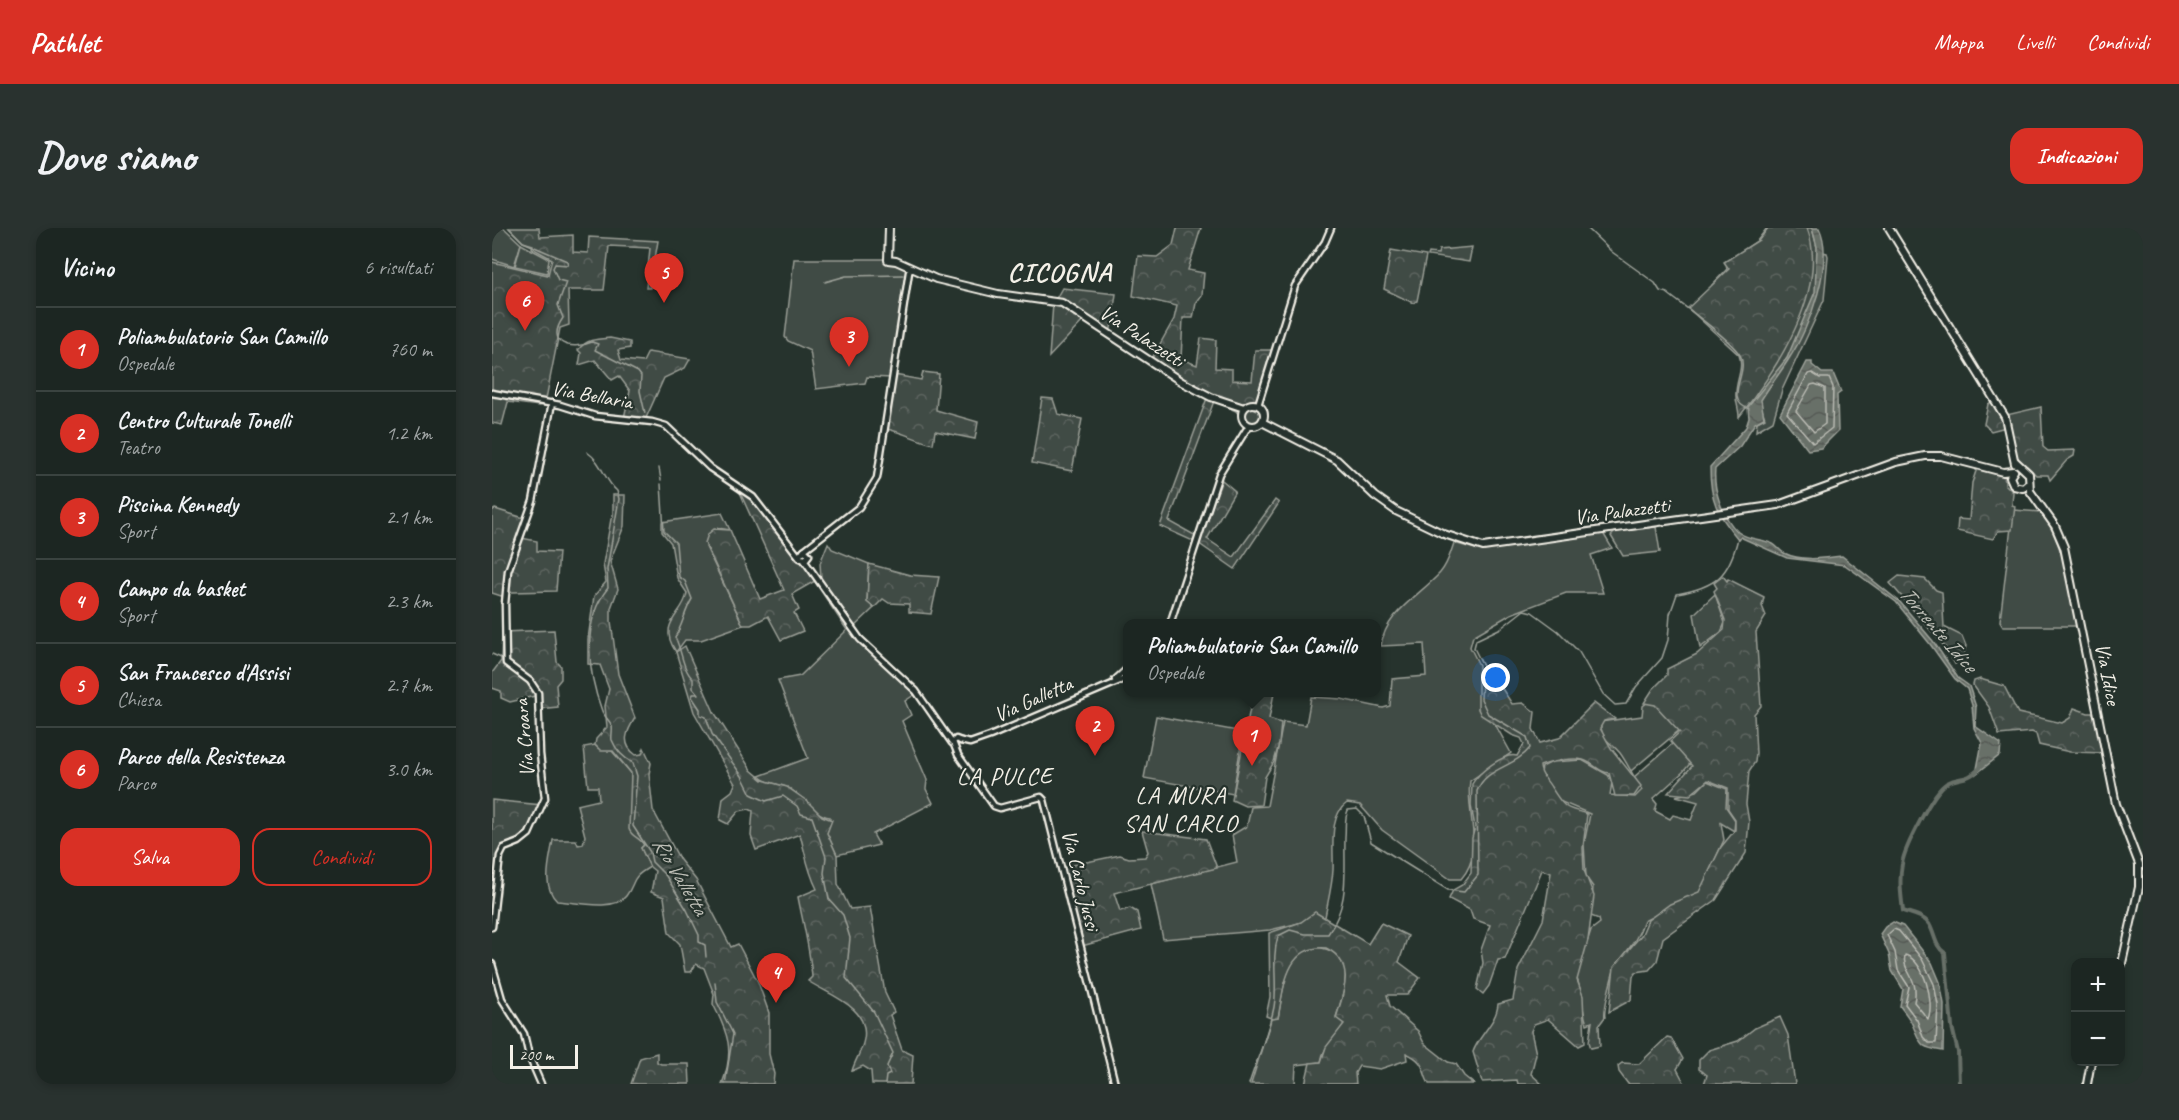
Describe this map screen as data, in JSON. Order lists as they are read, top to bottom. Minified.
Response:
{"streets":{"main road":["Via Palazzetti","Via Idice"],"street":["Via Bellaria","Via Galletta","Via Croara","Via Carlo Jussi"]},"crossings":[["Via Palazzetti","Via Idice"],["Via Bellaria","Via Croara"],["Via Galletta","Via Carlo Jussi"]],"districts":["CICOGNA","LA PULCE","LA MURA SAN CARLO"],"water":["Torrente Idice","Rio Valletta"],"scale_bar":"200 m","page":{"header":"Pathlet","nav":["Mappa","Livelli","Condividi"],"buttons":["Indicazioni",["Salva","Condividi"]],"title":"Dove siamo","heading":["Vicino","6 risultati"],"pins":["5","6","3","2","1","4"],"list":[{"mark":"1","name":"Poliambulatorio San Camillo","note":"Ospedale","value":"760 m"},{"mark":"2","name":"Centro Culturale Tonelli","note":"Teatro","value":"1.2 km"},{"mark":"3","name":"Piscina Kennedy","note":"Sport","value":"2.1 km"},{"mark":"4","name":"Campo da basket","note":"Sport","value":"2.3 km"},{"mark":"5","name":"San Francesco d'Assisi","note":"Chiesa","value":"2.7 km"},{"mark":"6","name":"Parco della Resistenza","note":"Parco","value":"3.0 km"}],"popup":["Poliambulatorio San Camillo","Ospedale"],"map_buttons":["+","−"],"scale":"200 m"}}
